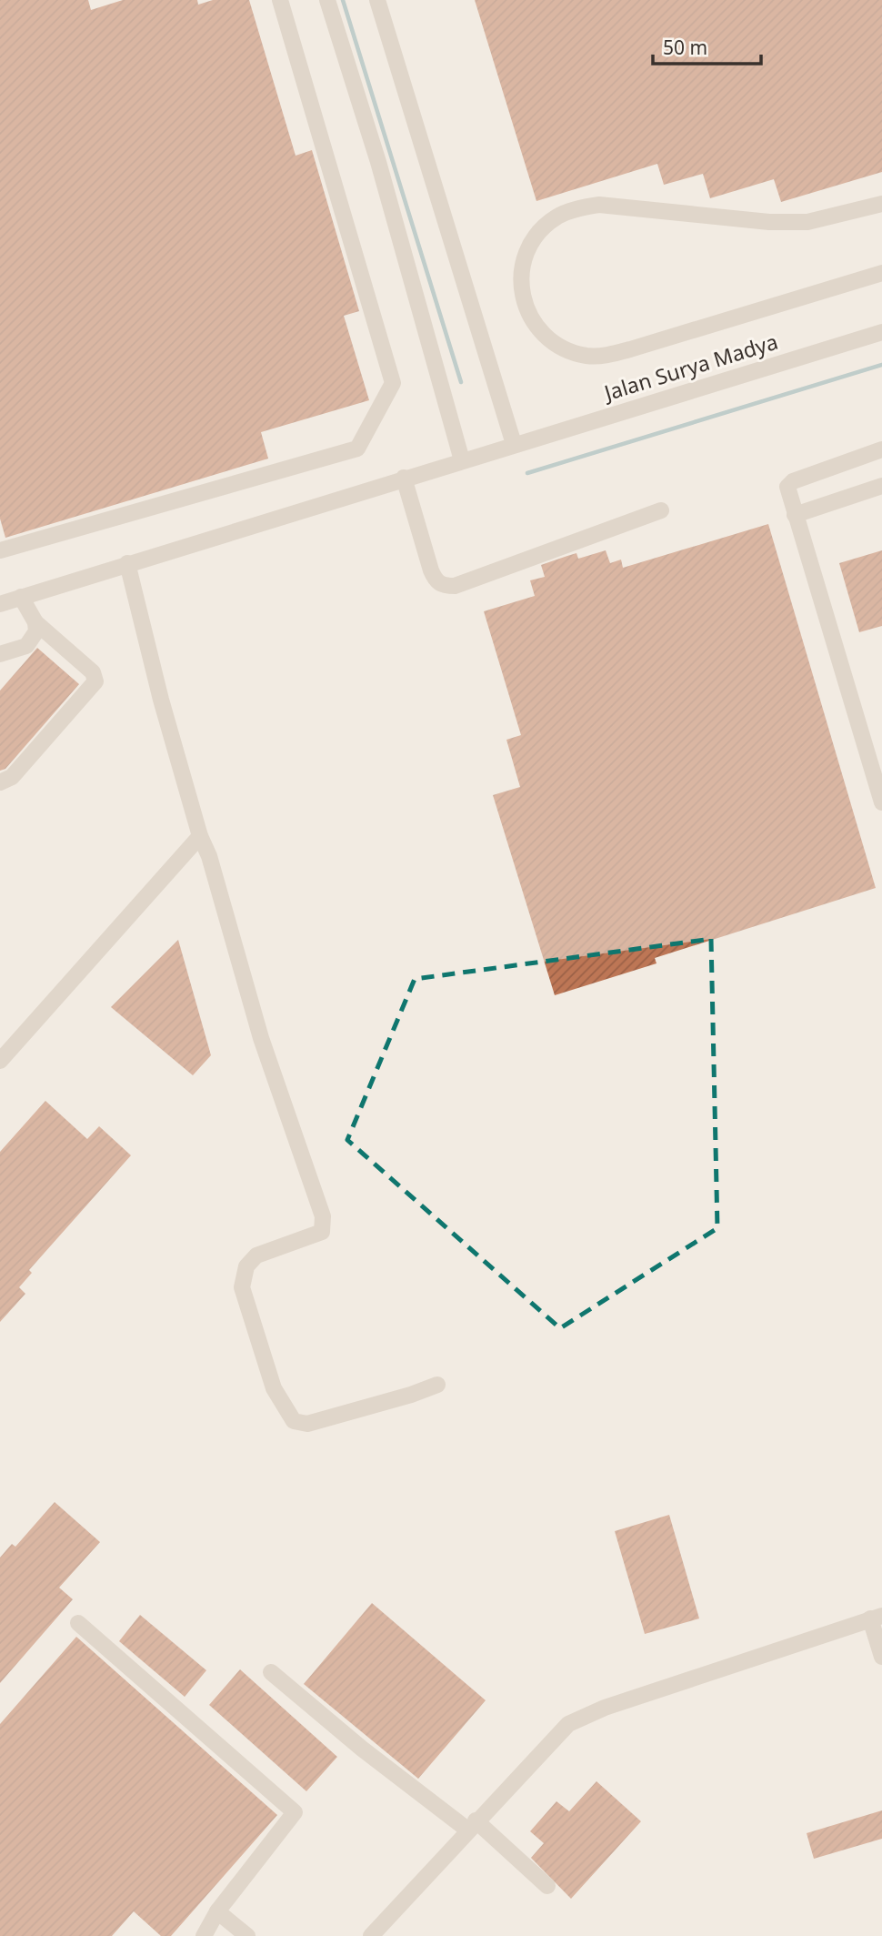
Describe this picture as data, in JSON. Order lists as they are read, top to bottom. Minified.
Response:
{"streets":{"street":["Jalan Surya Madya"]},"scale_bar":"50 m"}
